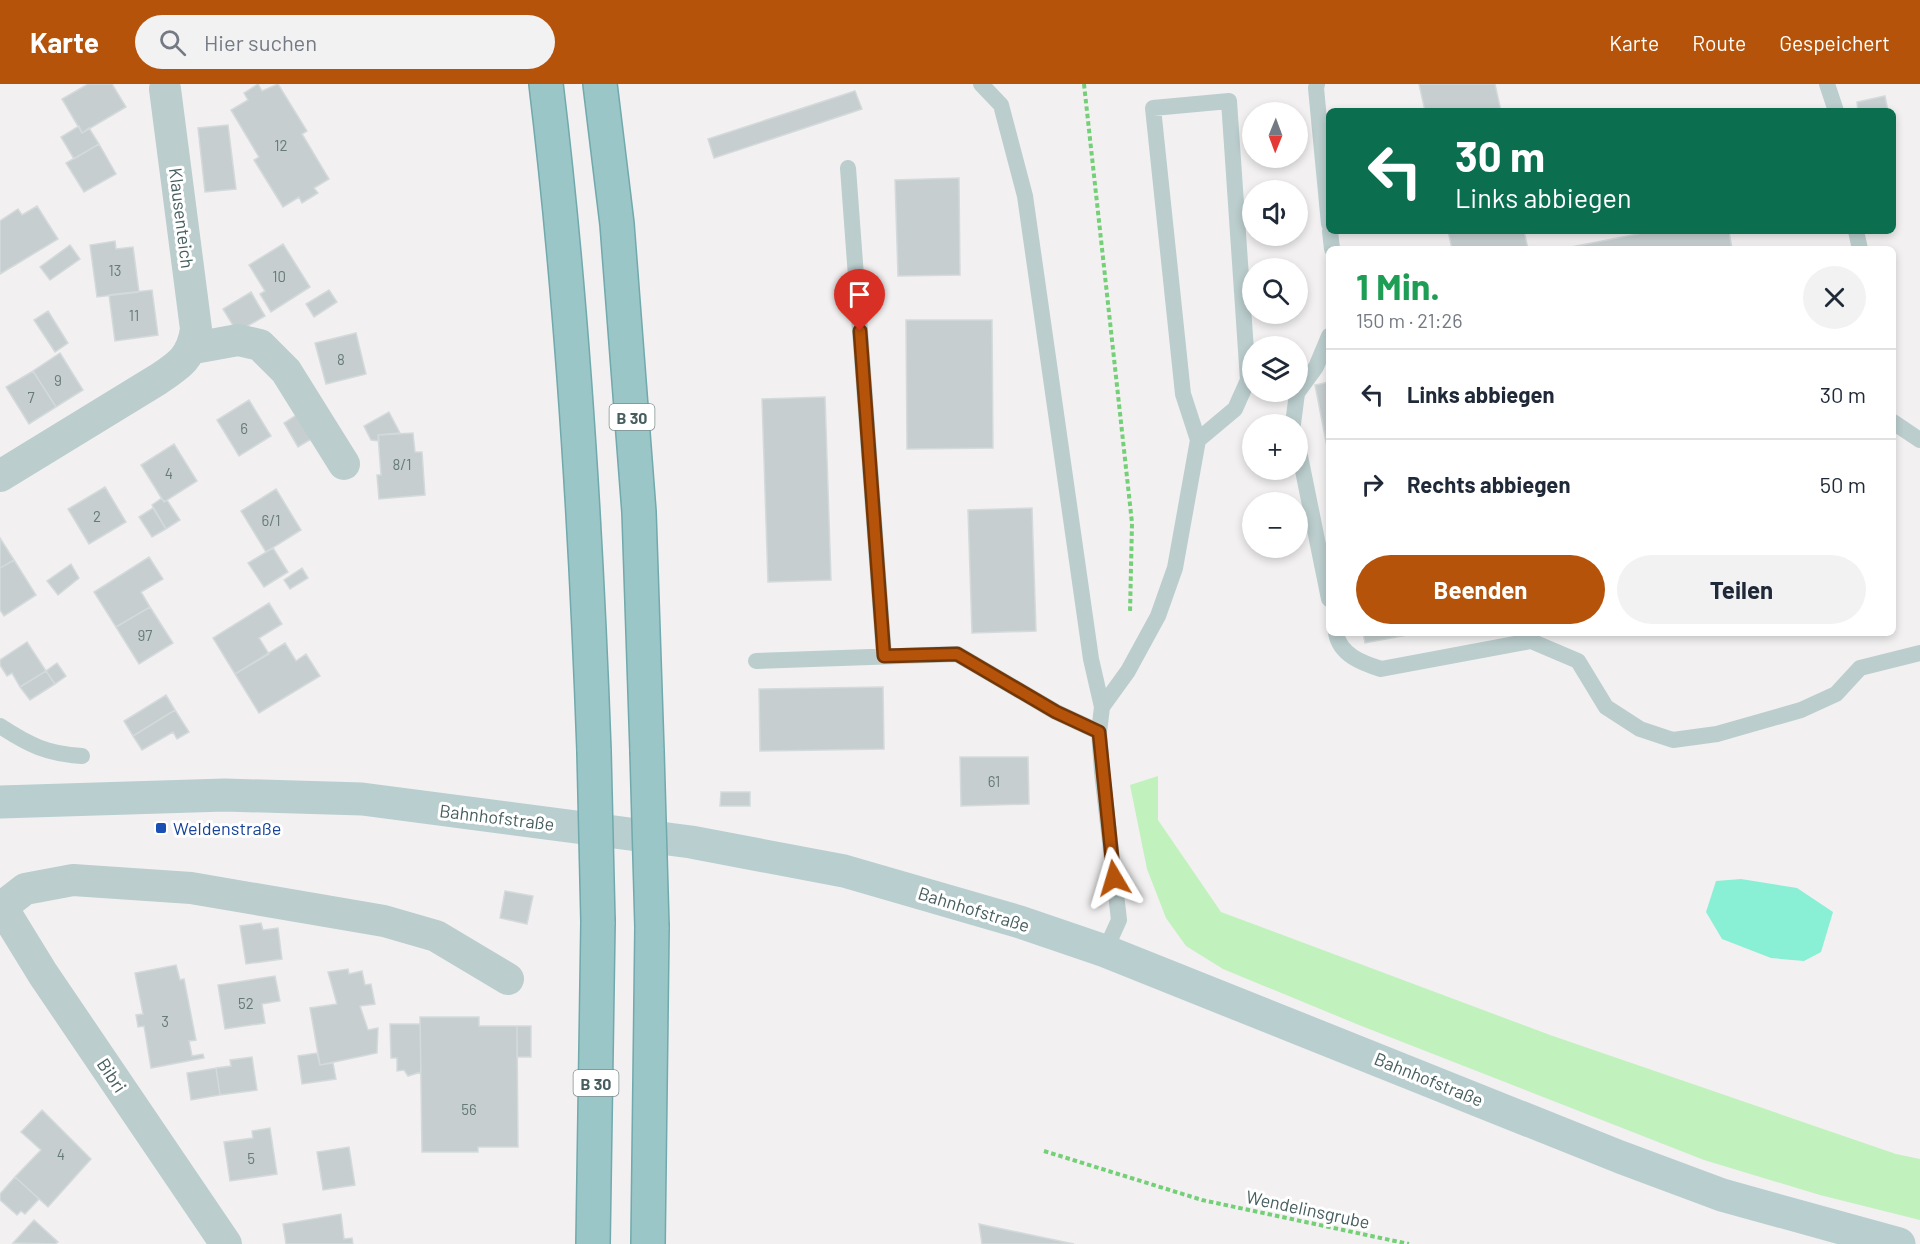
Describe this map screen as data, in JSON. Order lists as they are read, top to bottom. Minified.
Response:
{"streets":{"highway":["B 30"],"main road":["Bahnhofstraße"],"street":["Klausenteich","Bibri"],"path":["Wendelinsgrube"]},"places":{"transit":["Weldenstraße"]},"house_numbers":["12","13","10","11","8","9","7","6","8/1","4","2","6/1","97","61","52","3","56","4","5"],"north":"bottom","page":{"header":"Karte","search":"Hier suchen","nav":["Karte","Route","Gespeichert"],"map_buttons":["+","−"],"turn":["30 m","Links abbiegen"],"heading":["1 Min.","150 m · 21:26"],"list":[{"name":"Links abbiegen","value":"30 m"},{"name":"Rechts abbiegen","value":"50 m"}],"buttons":["Beenden","Teilen"]}}
